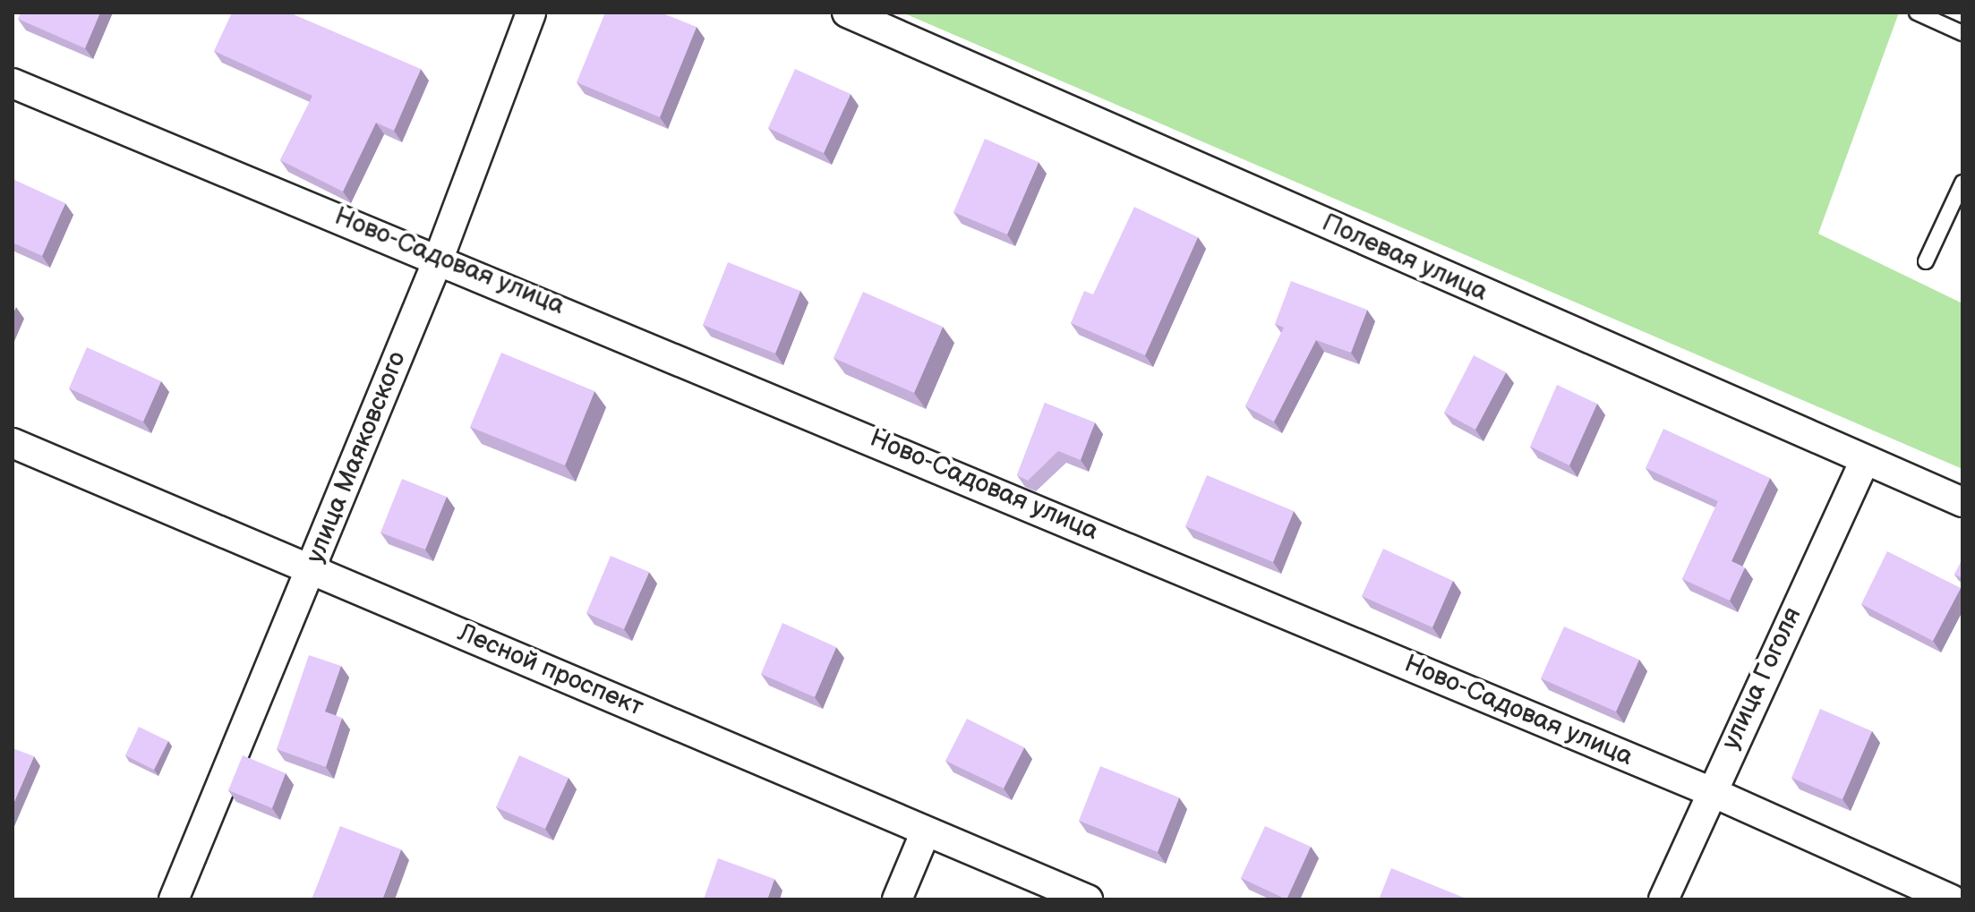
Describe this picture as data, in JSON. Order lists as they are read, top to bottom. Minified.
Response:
{"streets":{"street":["Полевая улица","Ново-Садовая улица","улица Маяковского","Лесной проспект","улица Гоголя"]},"crossings":[["Полевая улица","улица Гоголя"],["Ново-Садовая улица","улица Маяковского"],["Ново-Садовая улица","улица Гоголя"],["улица Маяковского","Лесной проспект"]]}
